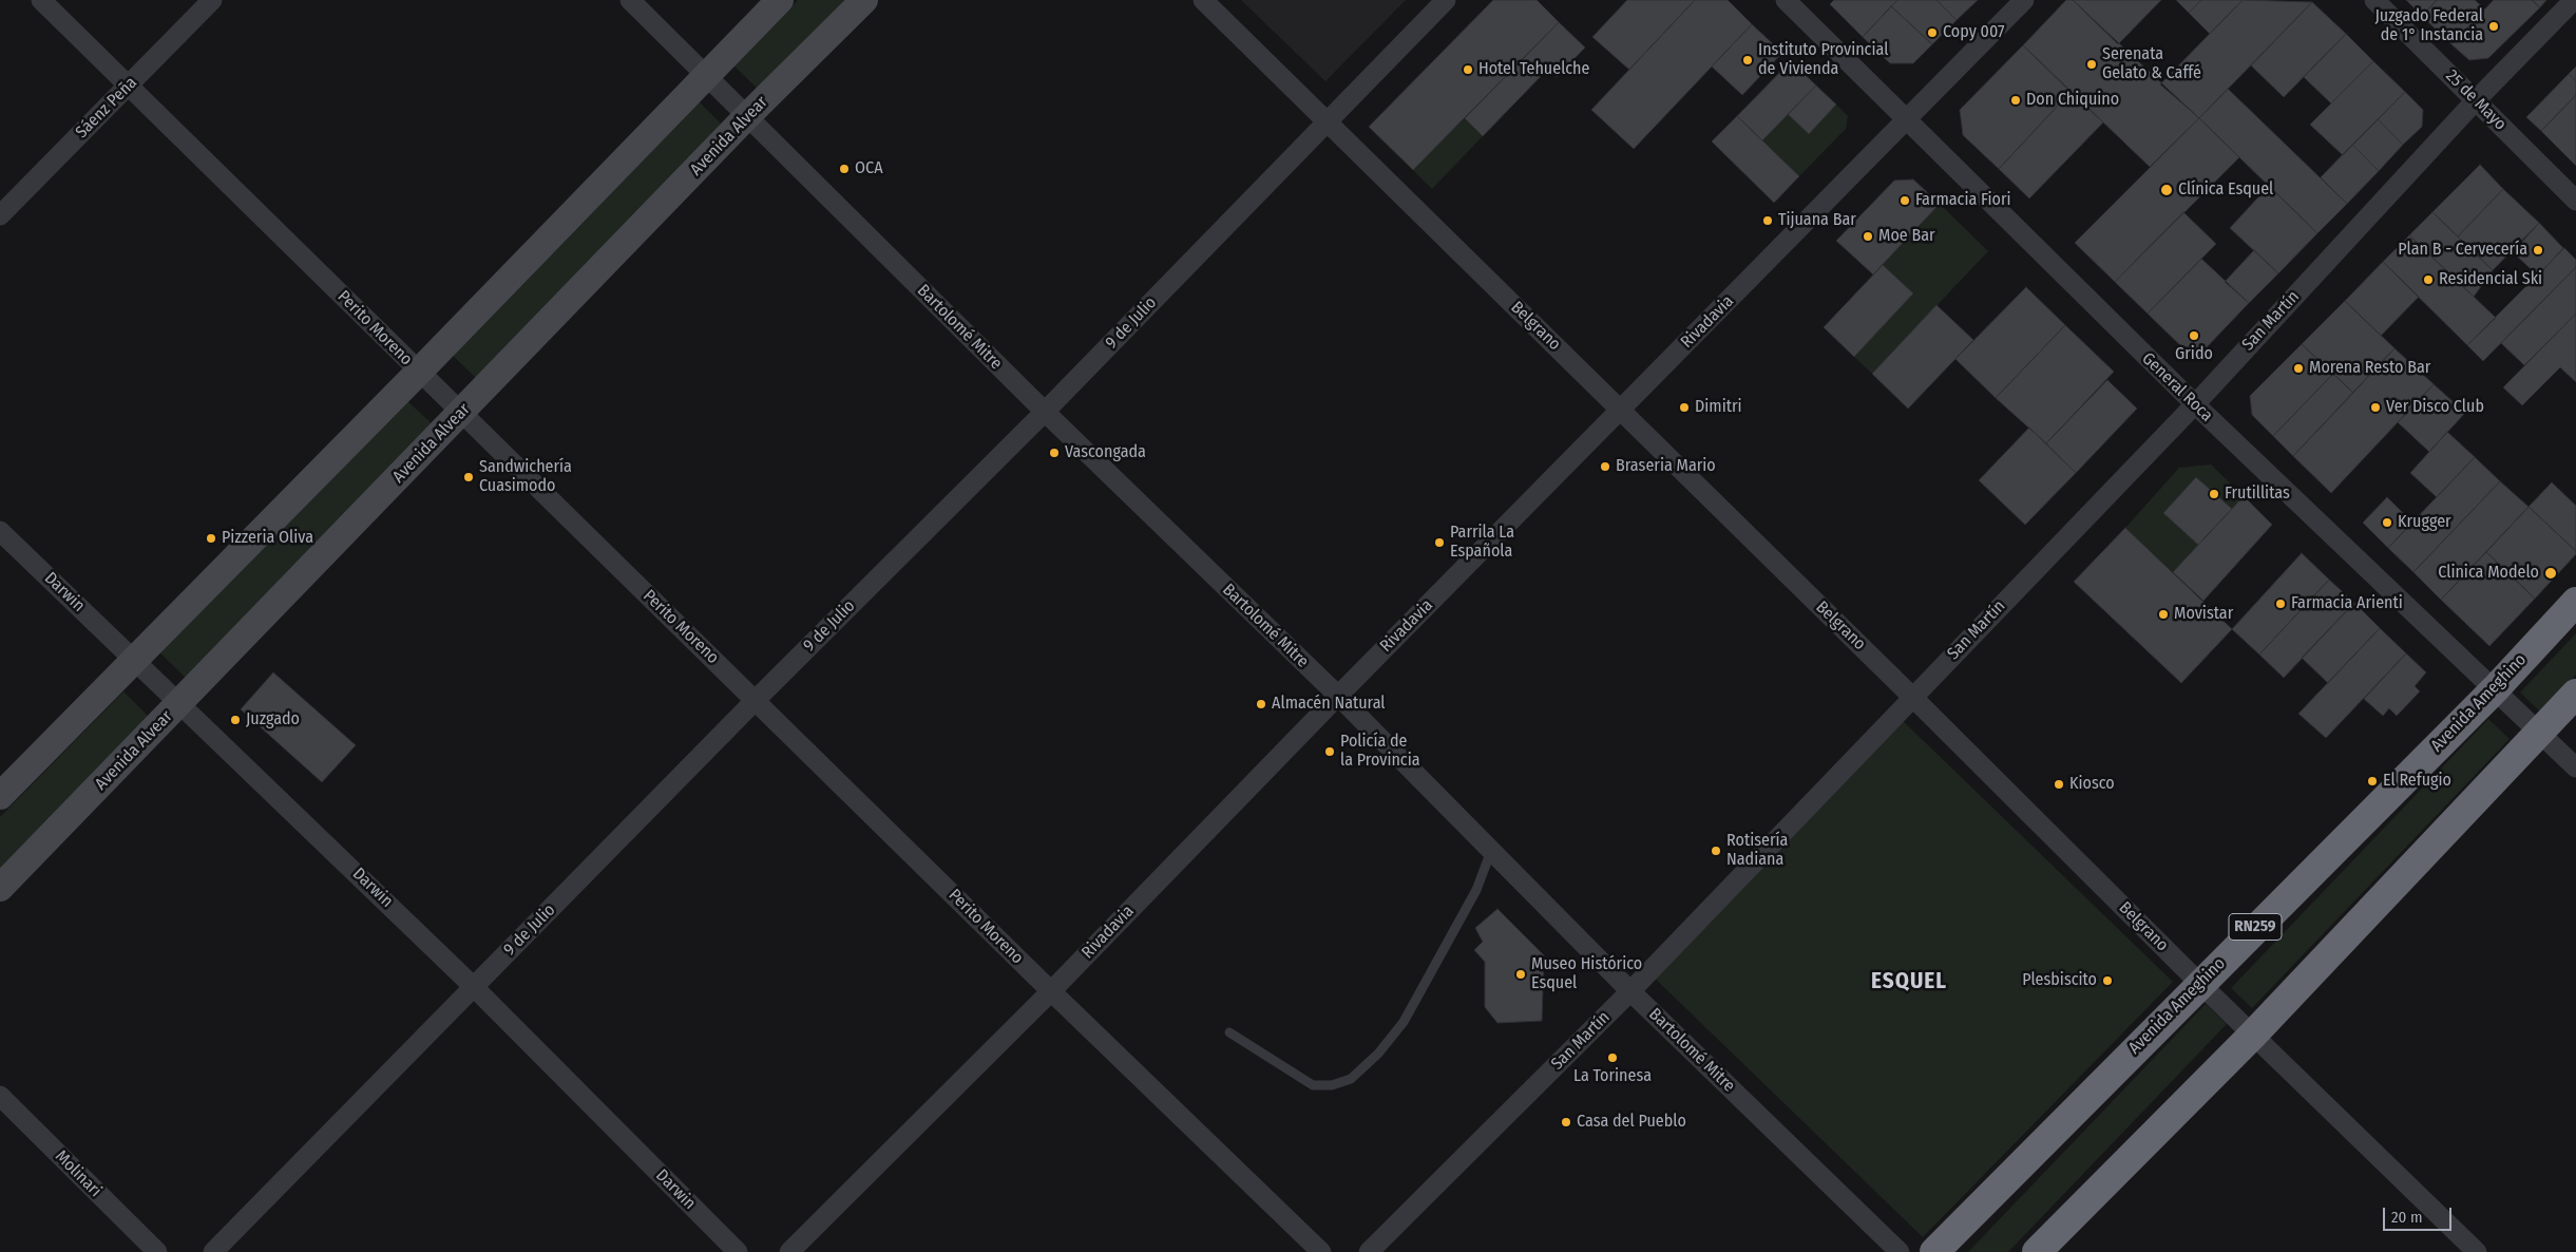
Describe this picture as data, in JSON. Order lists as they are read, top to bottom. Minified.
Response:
{"streets":{"highway":["Avenida Ameghino","RN259"],"main road":["Avenida Alvear"],"street":["25 de Mayo","Sáenz Peña","San Martín","Rivadavia","9 de Julio","Belgrano","Bartolomé Mitre","Perito Moreno","General Roca","Darwin","Molinari"]},"crossings":[["25 de Mayo","San Martín"],["Sáenz Peña","Perito Moreno"],["Avenida Alvear","Bartolomé Mitre"],["Avenida Alvear","Perito Moreno"],["Avenida Alvear","Darwin"],["San Martín","Belgrano"],["San Martín","Bartolomé Mitre"],["San Martín","General Roca"],["Rivadavia","Belgrano"],["Rivadavia","Bartolomé Mitre"],["Rivadavia","Perito Moreno"],["Rivadavia","General Roca"],["9 de Julio","Belgrano"],["9 de Julio","Bartolomé Mitre"],["9 de Julio","Perito Moreno"],["9 de Julio","Darwin"],["Belgrano","Avenida Ameghino"],["General Roca","Avenida Ameghino"]],"districts":["ESQUEL"],"places":["Juzgado Federal de 1° Instancia","Copy 007","Instituto Provincial de Vivienda","Serenata Gelato & Caffé","Hotel Tehuelche","Don Chiquino","OCA","Clínica Esquel","Farmacia Fiori","Tijuana Bar","Moe Bar","Plan B - Cervecería","Residencial Ski","Grido","Morena Resto Bar","Dimitri","Ver Disco Club","Vascongada","Braseria Mario","Sandwichería Cuasimodo","Frutillitas","Krugger","Pizzeria Oliva","Parrila La Española","Clinica Modelo","Farmacia Arienti","Movistar","Almacén Natural","Juzgado","Policía de la Provincia","El Refugio","Kiosco","Rotisería Nadiana","Museo Histórico Esquel","Plesbiscito","La Torinesa","Casa del Pueblo"],"scale_bar":"20 m"}
